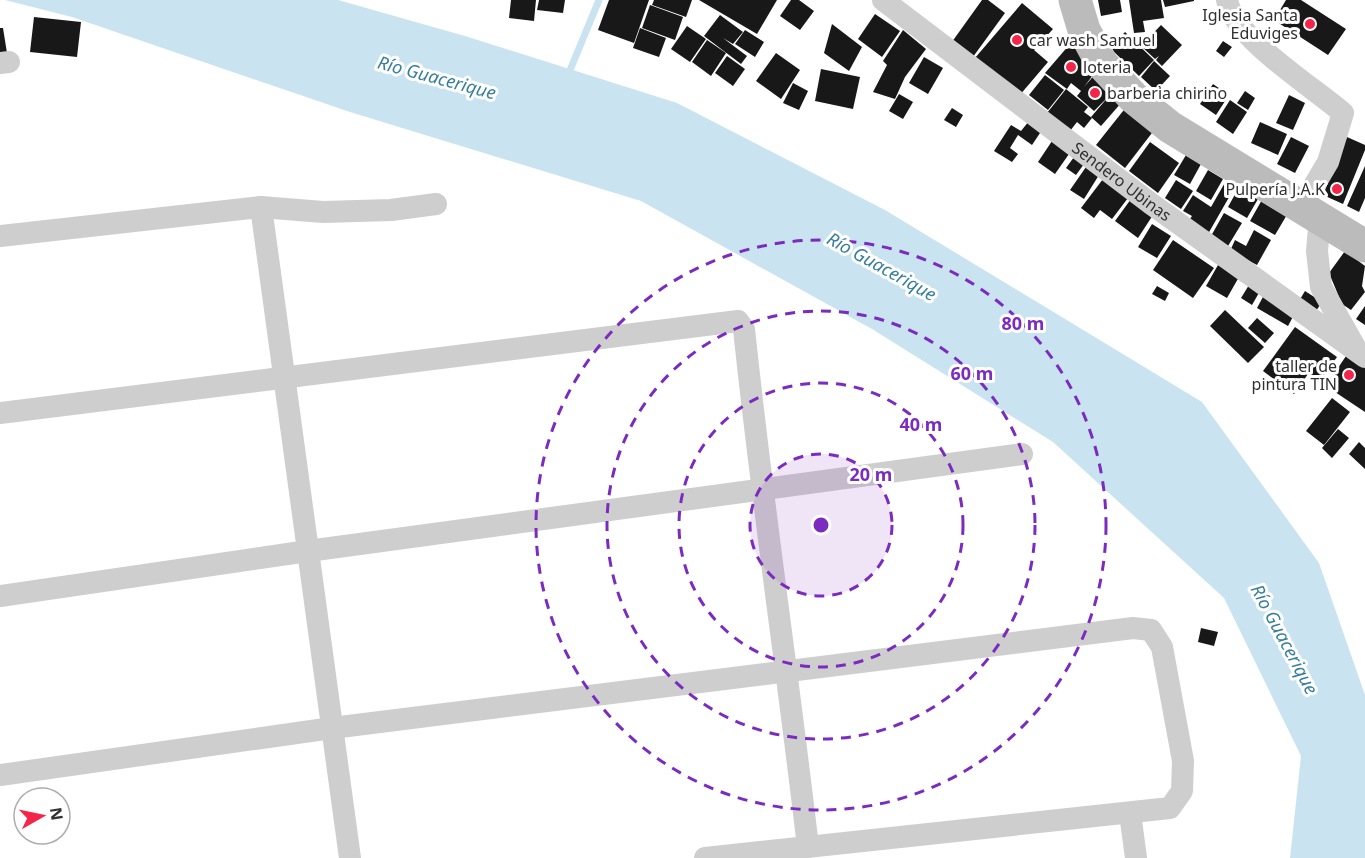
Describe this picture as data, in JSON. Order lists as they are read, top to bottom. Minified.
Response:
{"streets":{"street":["Sendero Ubinas"]},"water":["Río Guacerique"],"places":["Iglesia Santa Eduviges","car wash Samuel","loteria","barberia chirino","Pulpería J.A.K","taller de pintura TIN"],"north":"right","rings":["80 m","60 m","40 m","20 m"]}
